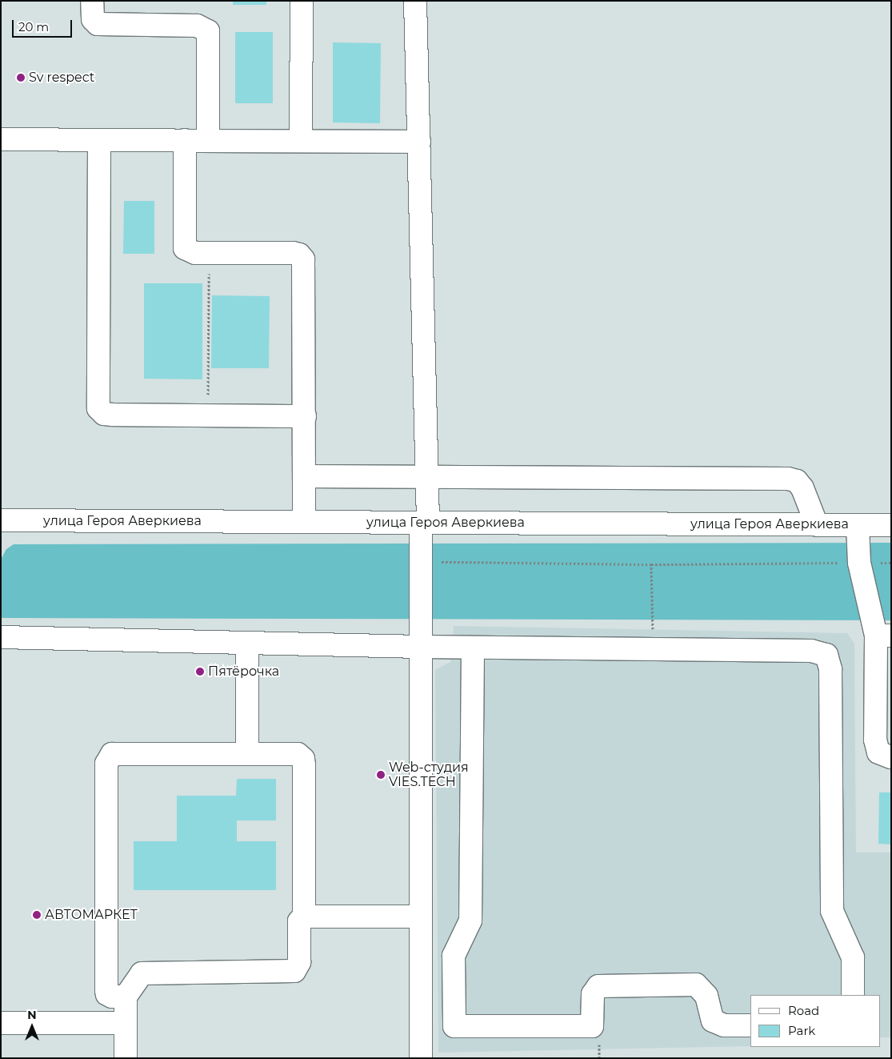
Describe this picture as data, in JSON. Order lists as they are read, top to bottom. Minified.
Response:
{"streets":{"street":["улица Героя Аверкиева"]},"places":["Sv respect","Пятёрочка","Web-студия VIES.TECH","АВТОМАРКЕТ"],"legend":["Road","Park"],"scale_bar":"20 m","north":"top"}
